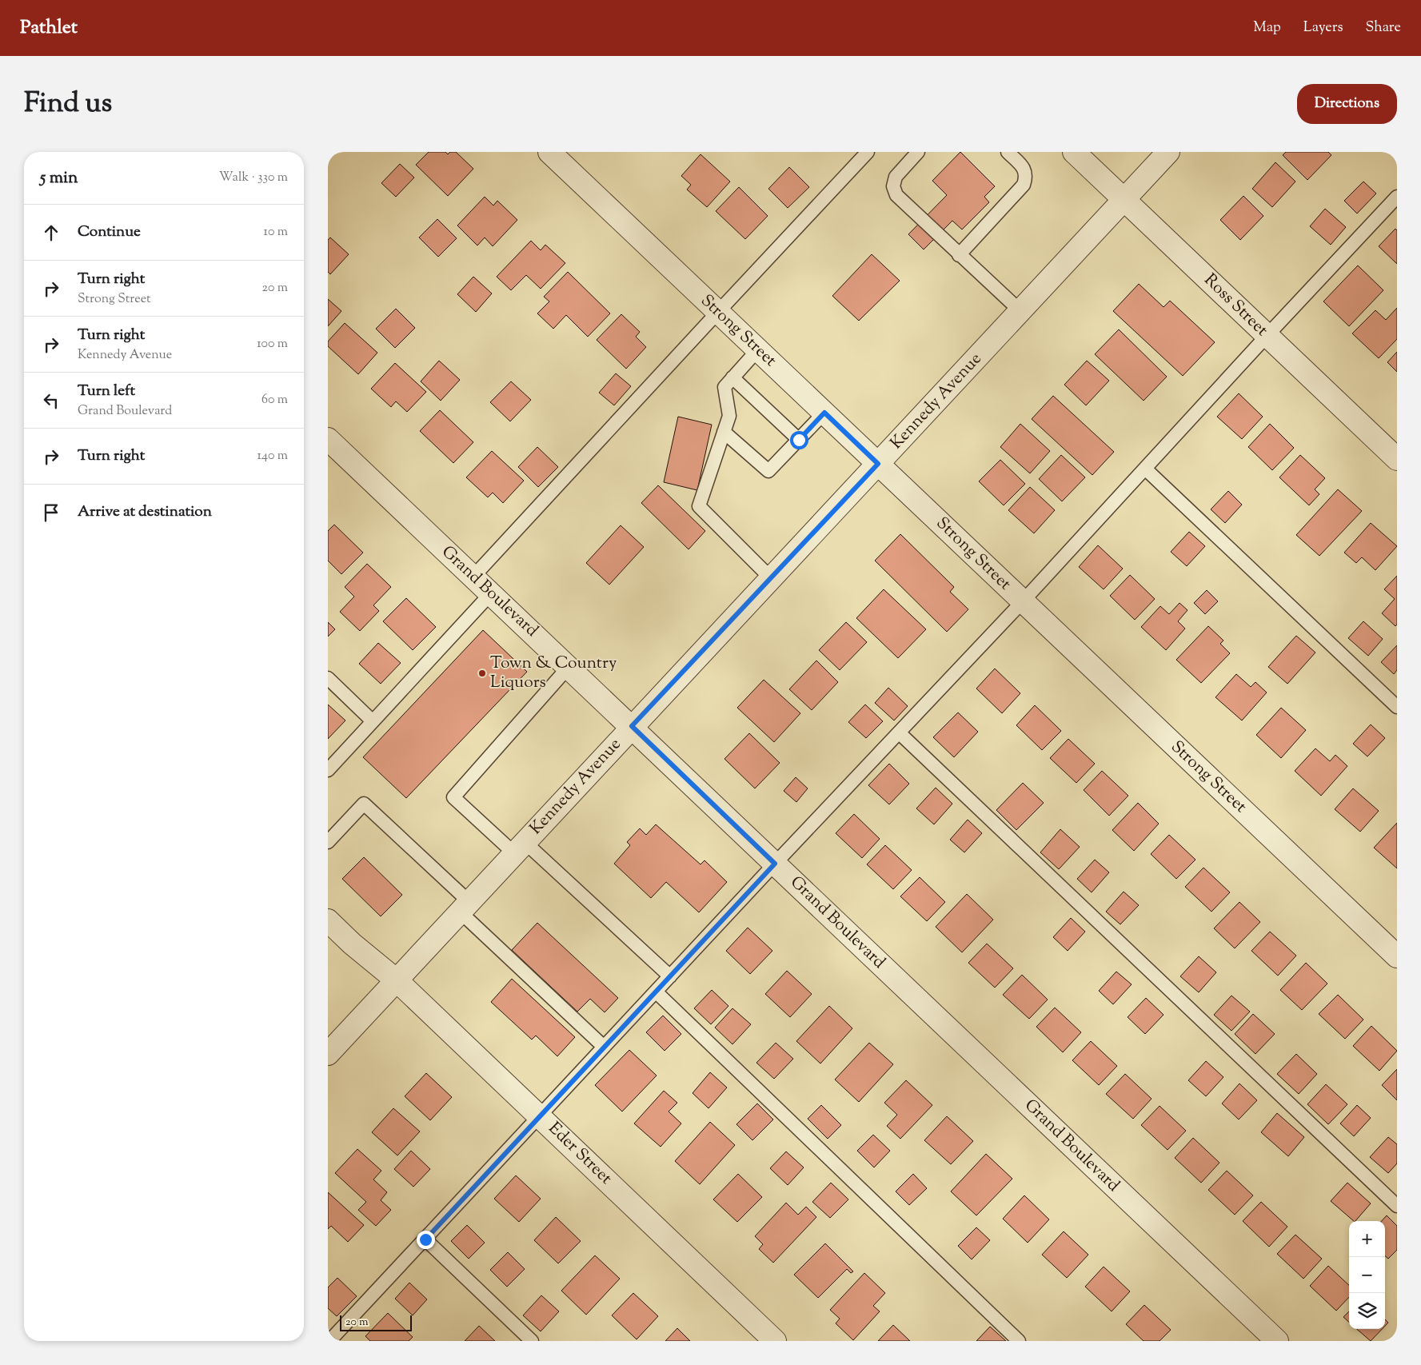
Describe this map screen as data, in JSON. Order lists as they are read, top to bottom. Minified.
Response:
{"streets":{"street":["Ross Street","Strong Street","Kennedy Avenue","Grand Boulevard","Eder Street"]},"crossings":[["Ross Street","Kennedy Avenue"],["Strong Street","Kennedy Avenue"],["Kennedy Avenue","Grand Boulevard"],["Kennedy Avenue","Eder Street"]],"places":["Town & Country Liquors"],"scale_bar":"20 m","page":{"header":"Pathlet","nav":["Map","Layers","Share"],"title":"Find us","buttons":"Directions","heading":["5 min","Walk · 330 m"],"list":[["Continue","10 m"],["Turn right","Strong Street","20 m"],["Turn right","Kennedy Avenue","100 m"],["Turn left","Grand Boulevard","60 m"],["Turn right","140 m"],"Arrive at destination"],"map_buttons":["+","−"],"scale":"20 m"}}
